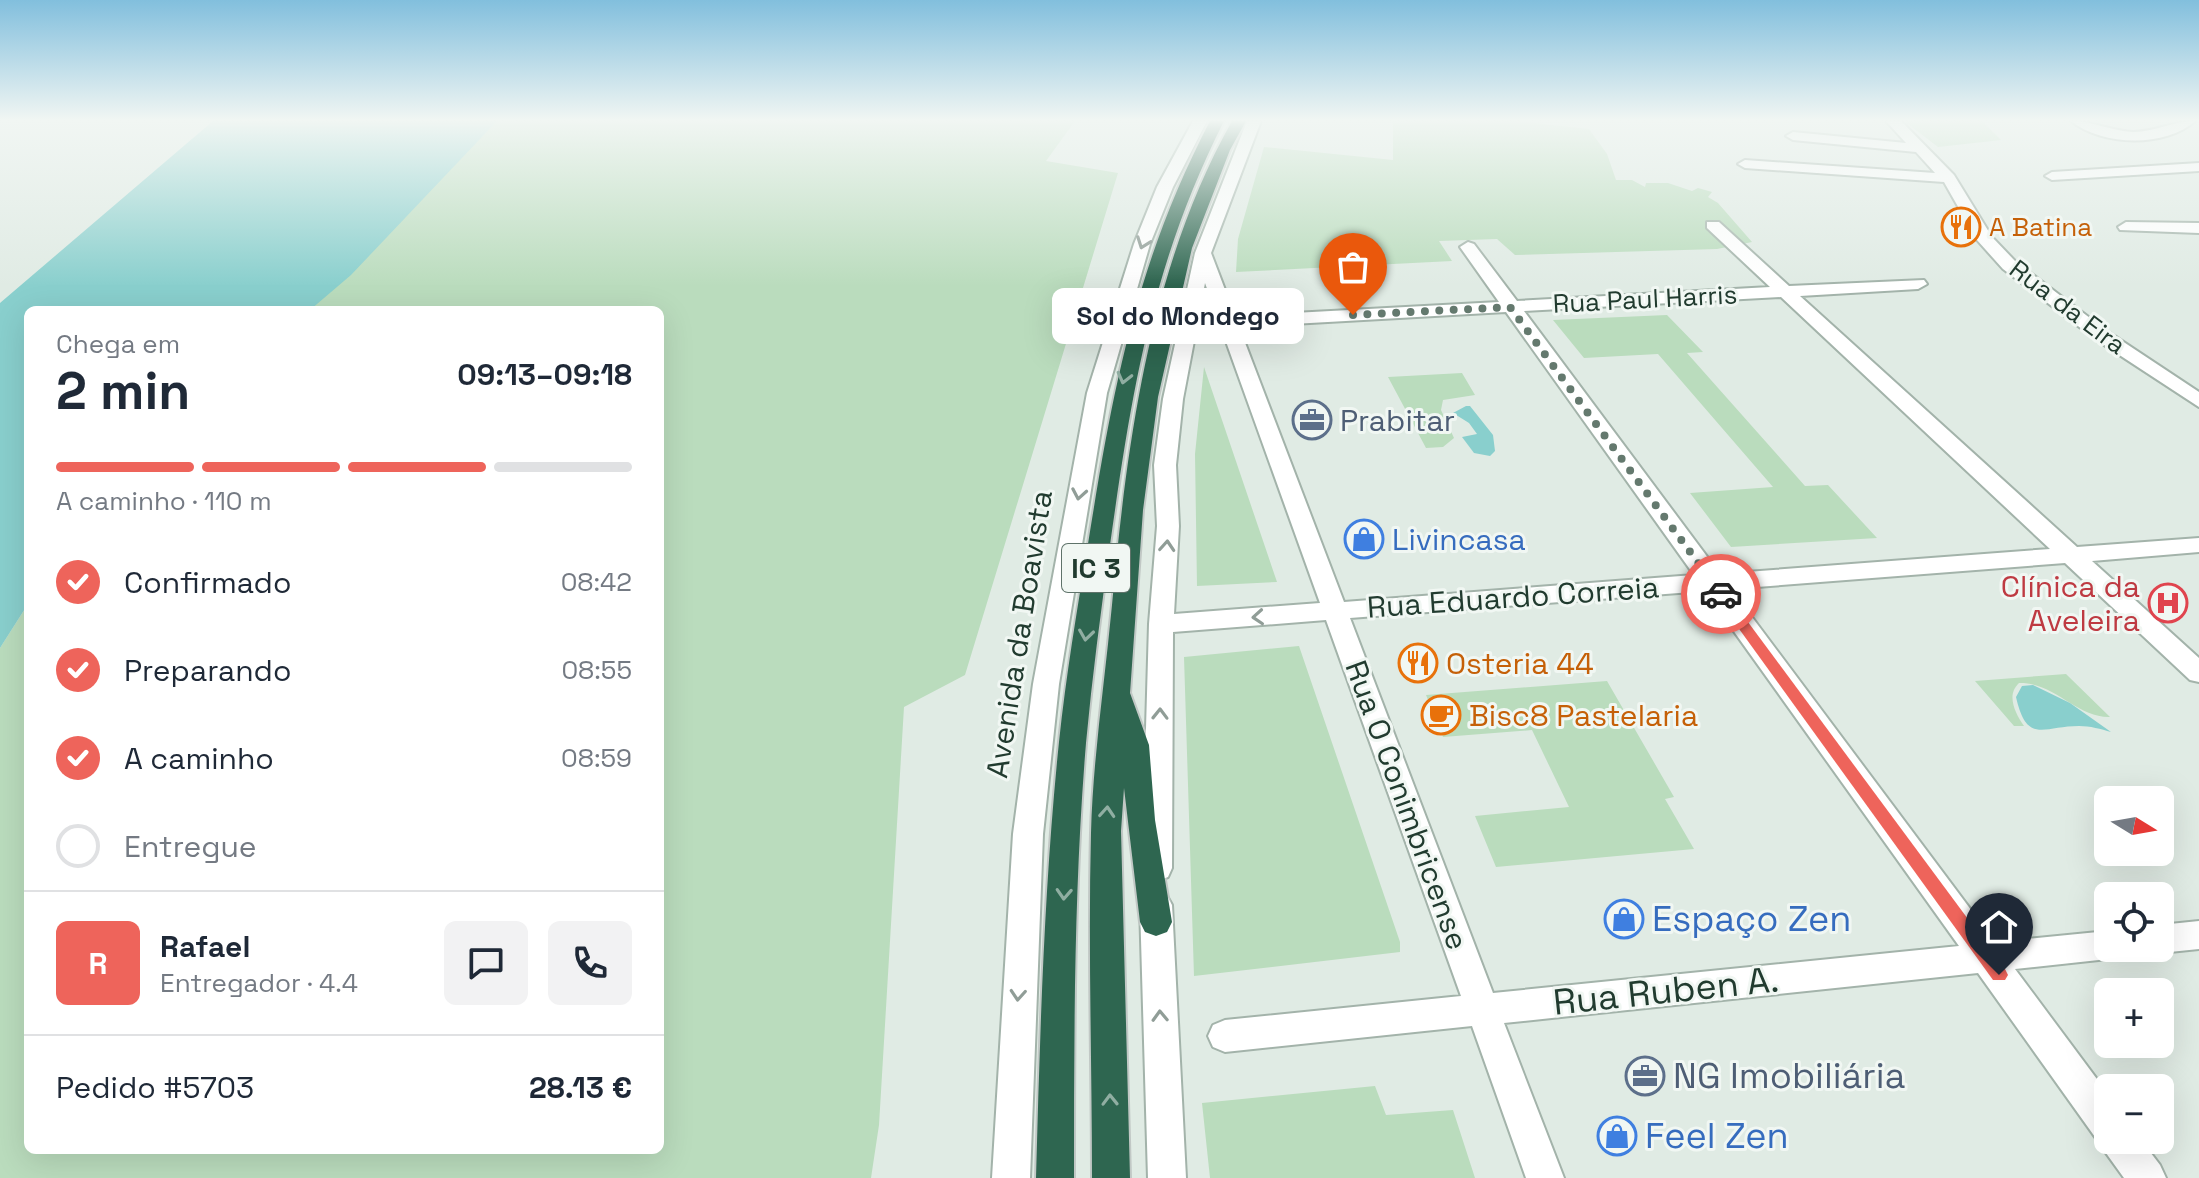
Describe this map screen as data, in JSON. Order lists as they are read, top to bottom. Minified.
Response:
{"streets":{"highway":["IC 3"],"street":["Rua Paul Harris","Rua da Eira","Rua Eduardo Correia","Avenida da Boavista","Rua O Conimbricense","Rua Ruben A."]},"crossings":[["Rua Paul Harris","Rua O Conimbricense"],["Rua Eduardo Correia","Rua O Conimbricense"],["Rua O Conimbricense","Rua Ruben A."]],"places":{"restaurant":["A Batina","Osteria 44"],"other":["Sol do Mondego"],"office":["Prabitar","NG Imobiliária"],"shop":["Livincasa","Espaço Zen","Feel Zen"],"hospital":["Clínica da Aveleira"],"cafe":["Bisc8 Pastelaria"]},"north":"right","page":{"bubble":"Sol do Mondego","heading":["2 min","Chega em","09:13–09:18"],"panel":["Rafael","Entregador · 4.4","Pedido #5703","28.13 €"],"bar":"A caminho · 110 m","list":[["Confirmado","08:42"],["Preparando","08:55"],["A caminho","08:59"],"Entregue"],"map_buttons":["+","−"],"round":"R"}}
